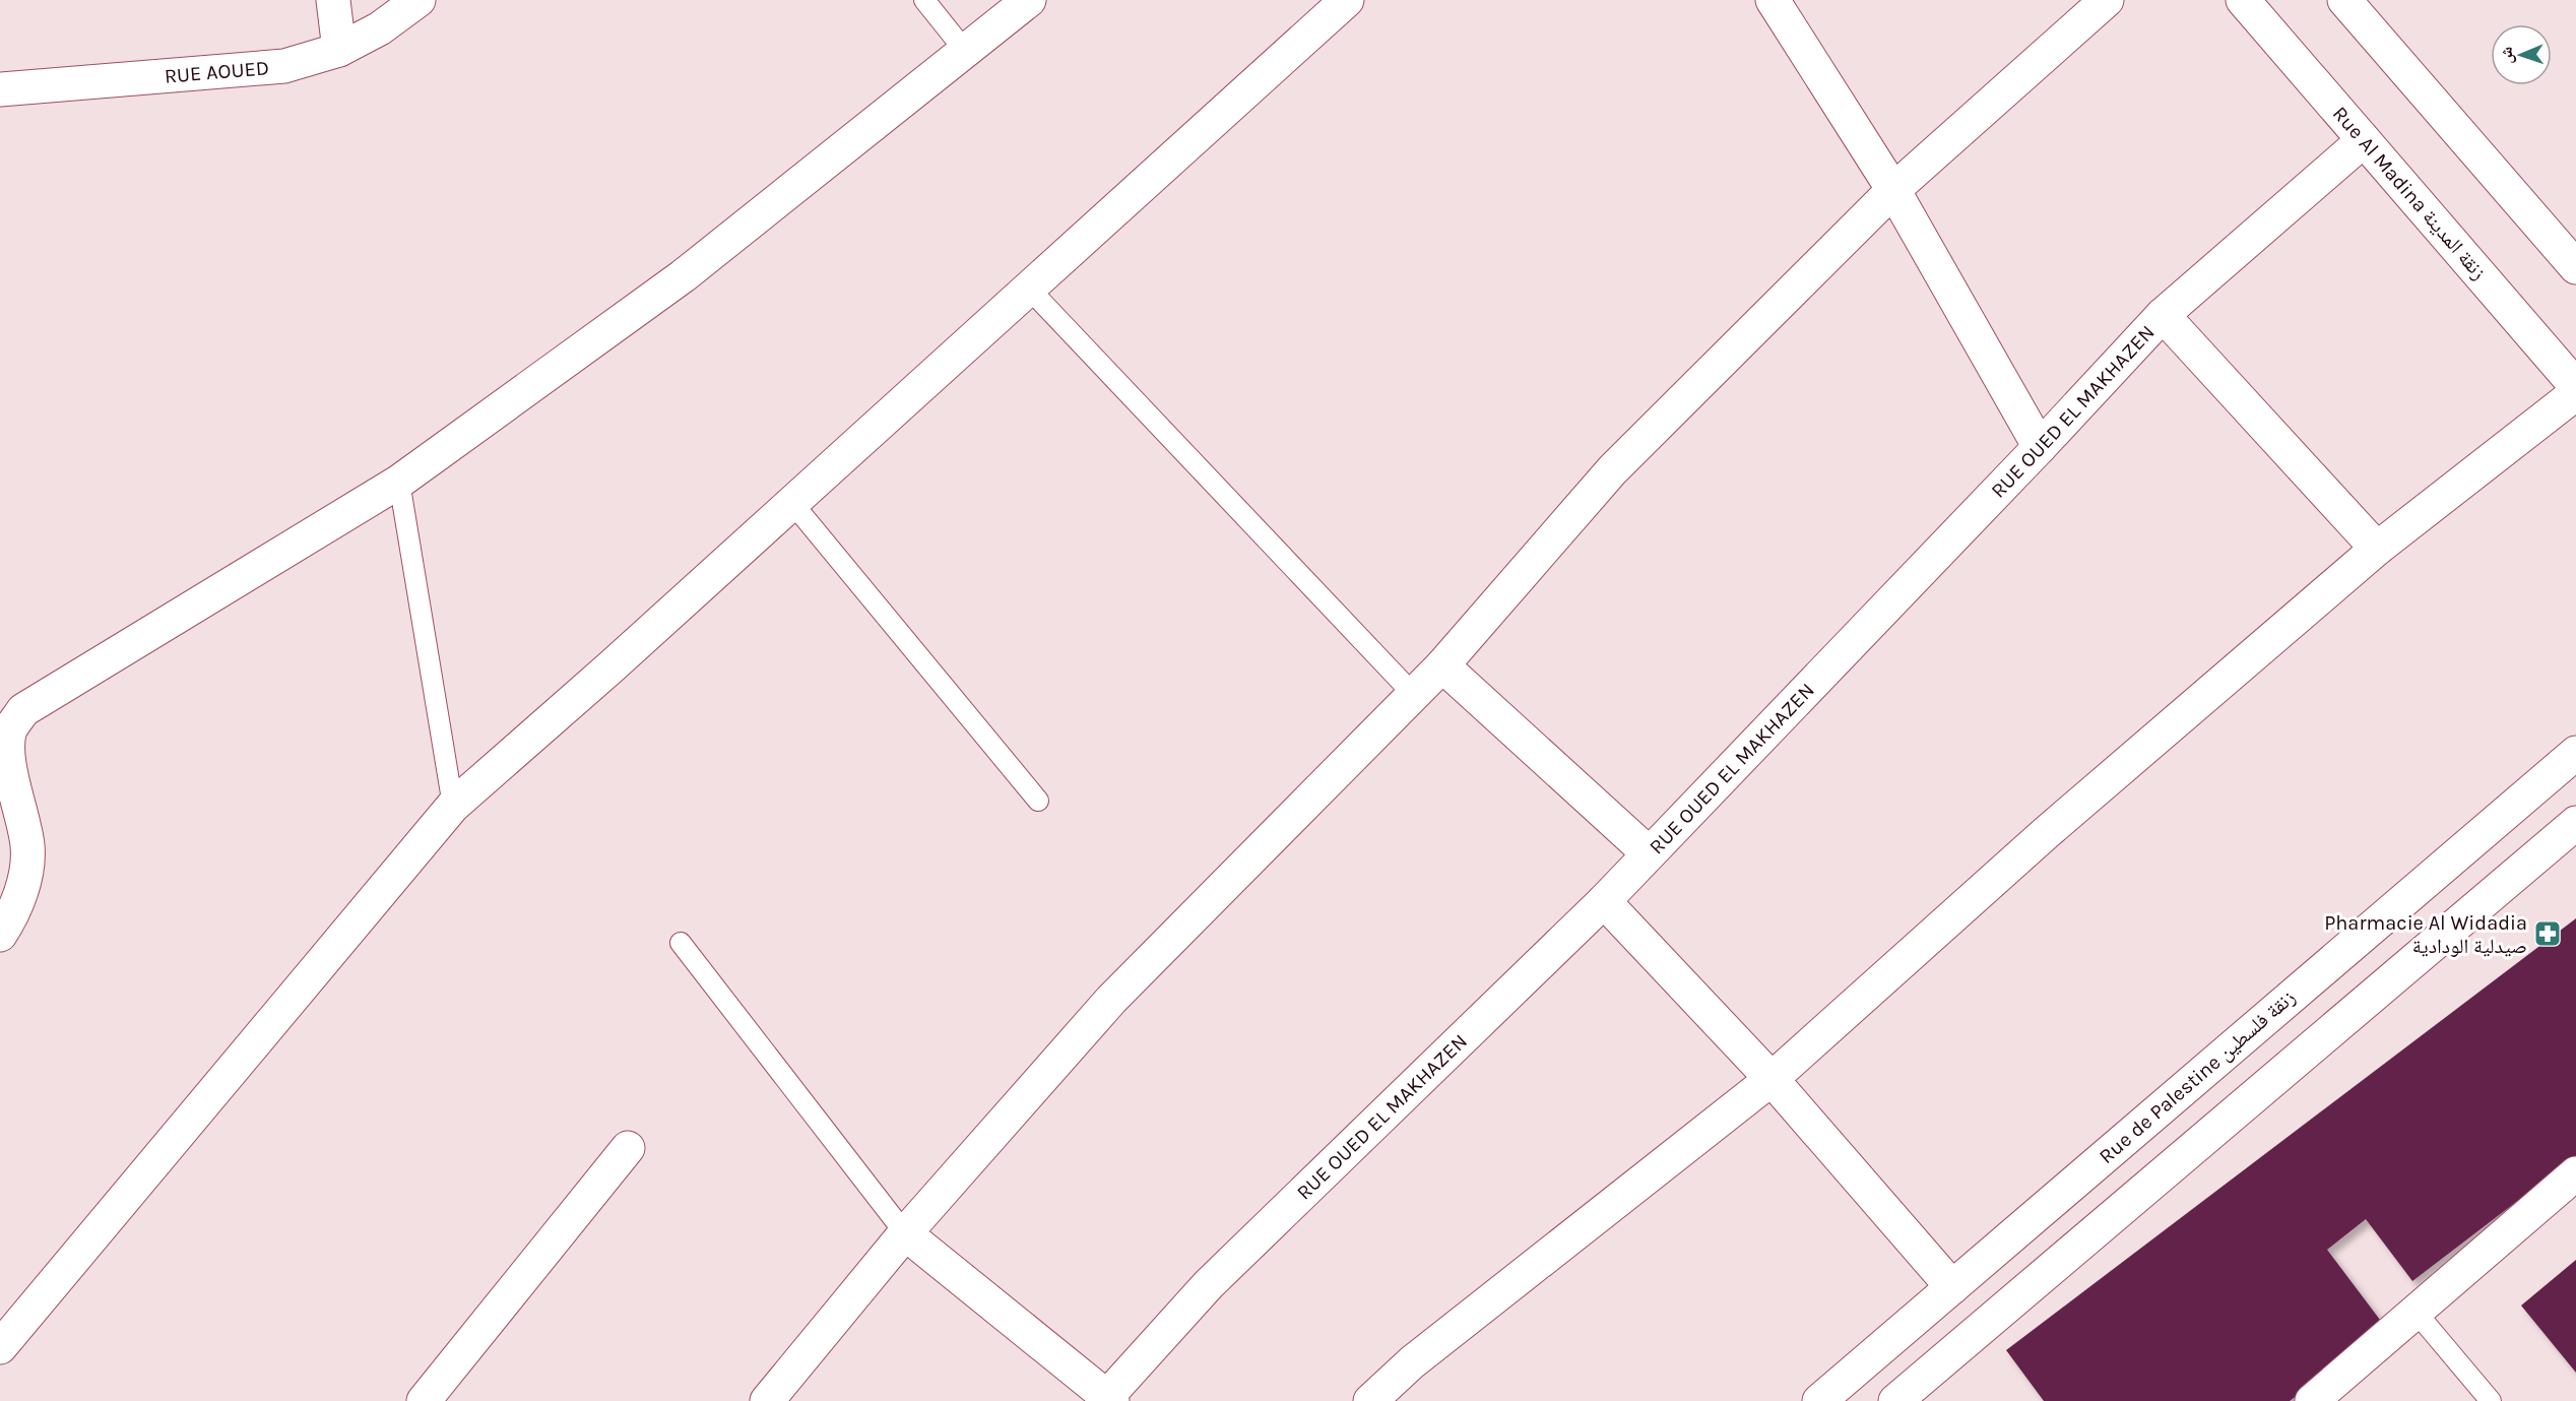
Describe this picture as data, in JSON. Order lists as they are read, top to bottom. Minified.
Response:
{"streets":{"street":["RUE AOUED","Rue Al Madina زنقة المدينة","RUE OUED EL MAKHAZEN","Rue de Palestine زنقة فلسطين"]},"crossings":[["Rue Al Madina زنقة المدينة","RUE OUED EL MAKHAZEN"]],"places":{"pharmacy":["Pharmacie Al Widadia صيدلية الودادية"]},"north":"left"}
